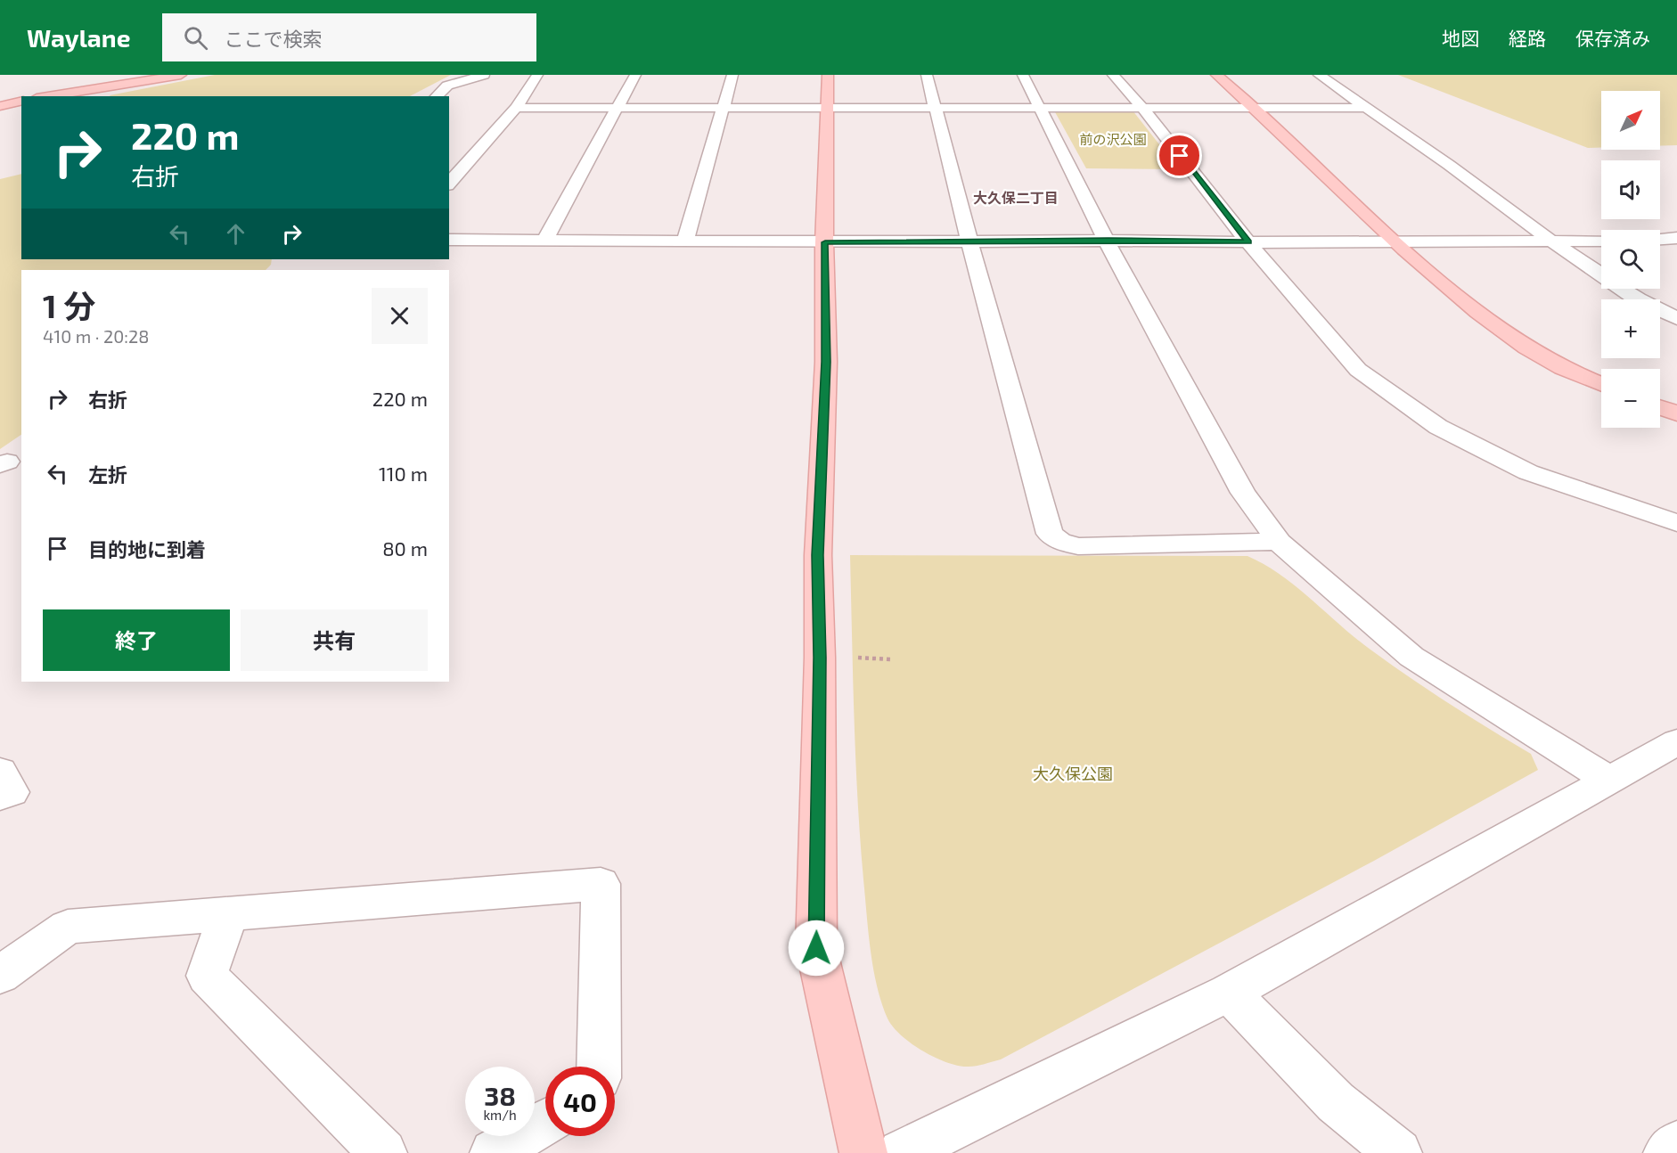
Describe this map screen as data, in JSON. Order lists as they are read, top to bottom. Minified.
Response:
{"districts":["大久保二丁目"],"parks":["前の沢公園","大久保公園"],"north":"top right","page":{"header":"Waylane","search":"ここで検索","nav":["地図","経路","保存済み"],"map_buttons":["+","−"],"turn":["220 m","右折"],"heading":["1 分","410 m · 20:28"],"list":[{"name":"右折","value":"220 m"},{"name":"左折","value":"110 m"},{"name":"目的地に到着","value":"80 m"}],"buttons":["終了","共有"],"speed":"38 km/h","limit":"40"}}
